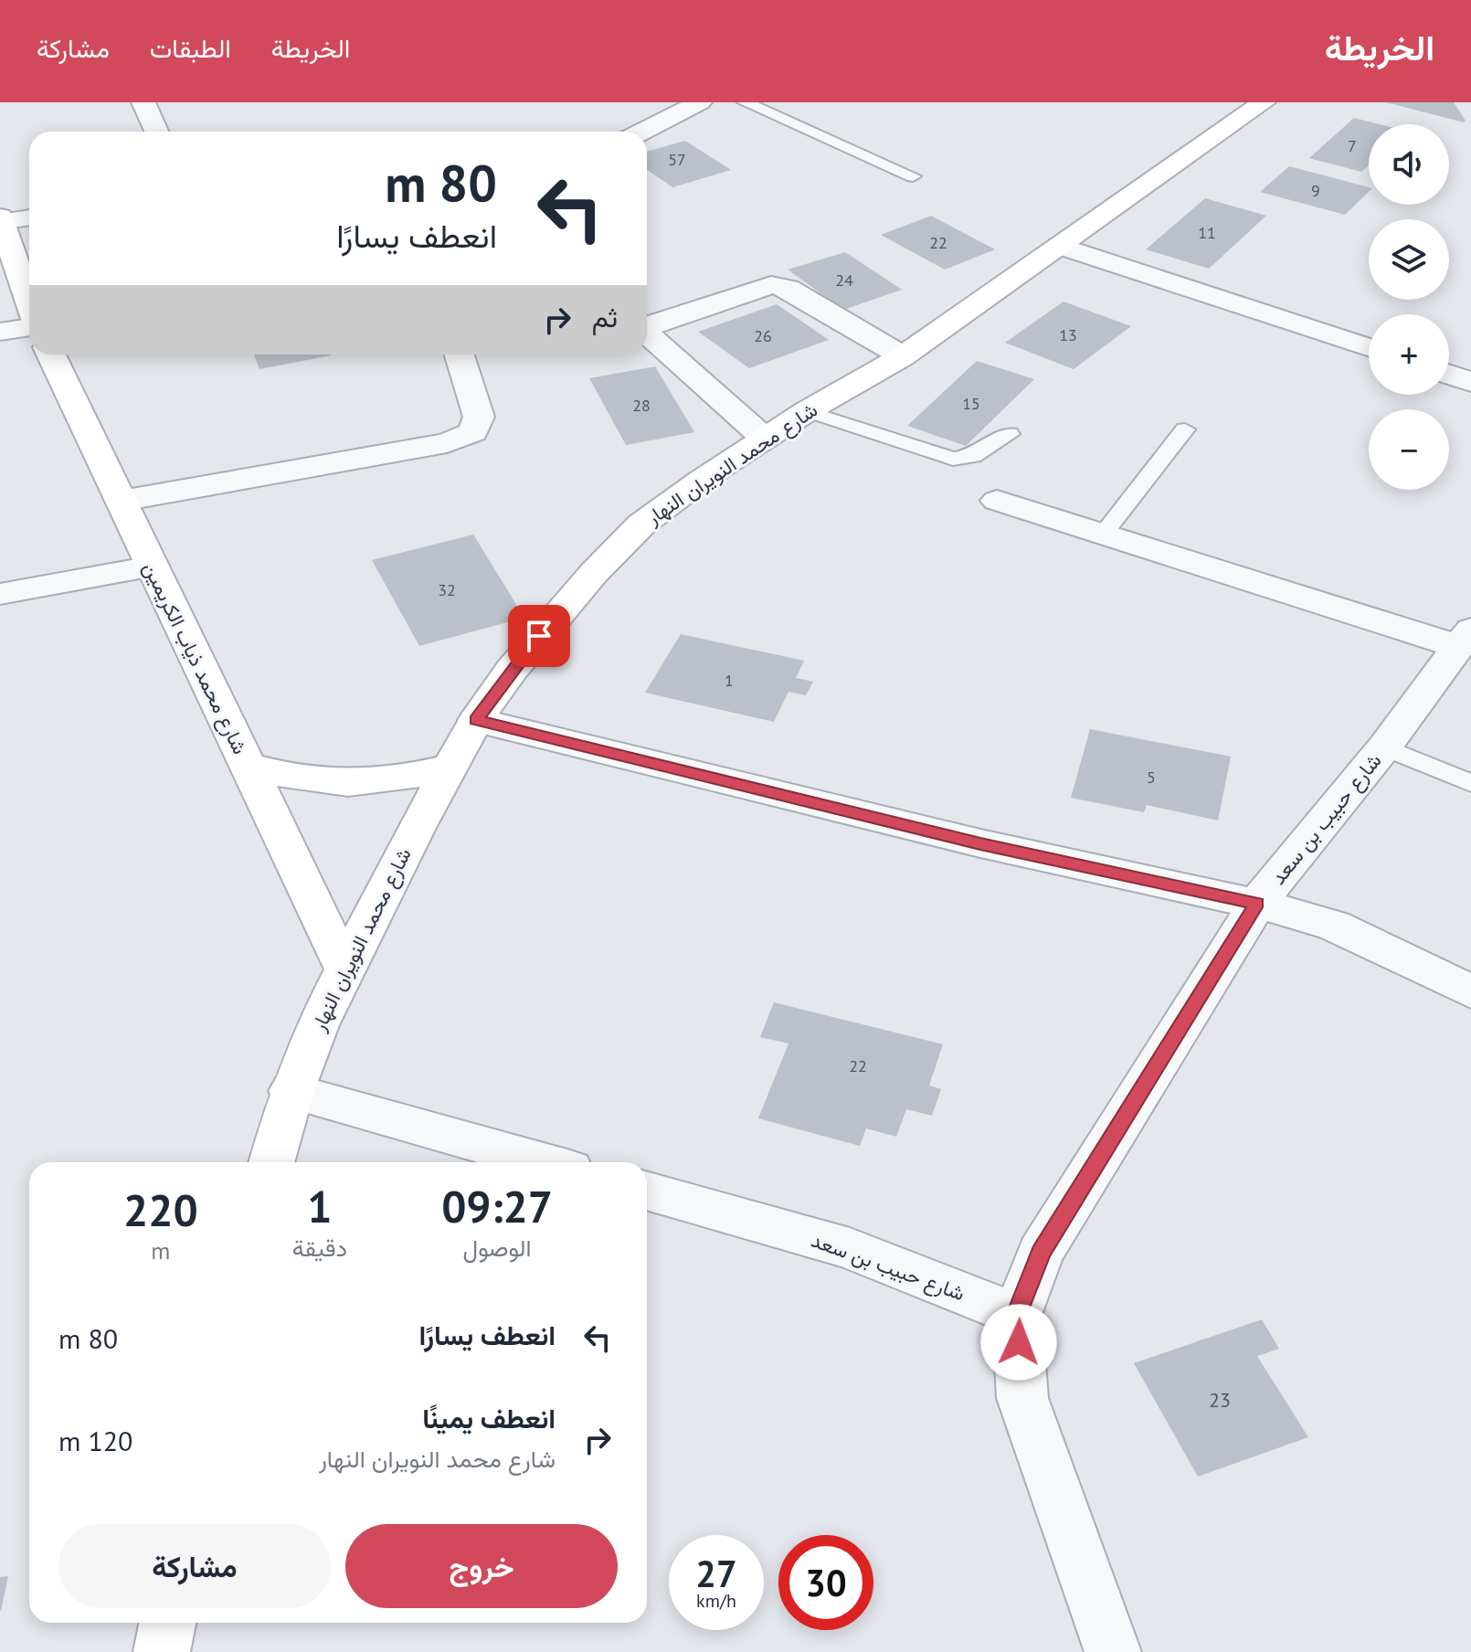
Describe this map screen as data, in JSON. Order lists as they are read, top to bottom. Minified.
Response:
{"streets":{"street":["شارع محمد النويران النهار","شارع محمد ذياب الكريمين","شارع حبيب بن سعد"]},"crossings":[["شارع محمد النويران النهار","شارع محمد ذياب الكريمين"]],"house_numbers":["7","57","9","11","22","24","13","26","15","28","32","1","5","22","23"],"page":{"header":"الخريطة","nav":["الخريطة","الطبقات","مشاركة"],"map_buttons":["+","−"],"turn":["80 m","انعطف يسارًا"],"then":"ثم","eta":["09:27","الوصول","1","دقيقة","220","m"],"list":[{"name":"انعطف يسارًا","value":"80 m"},{"name":"انعطف يمينًا","note":"شارع محمد النويران النهار","value":"120 m"}],"buttons":["خروج","مشاركة"],"speed":"27 km/h","limit":"30"}}
